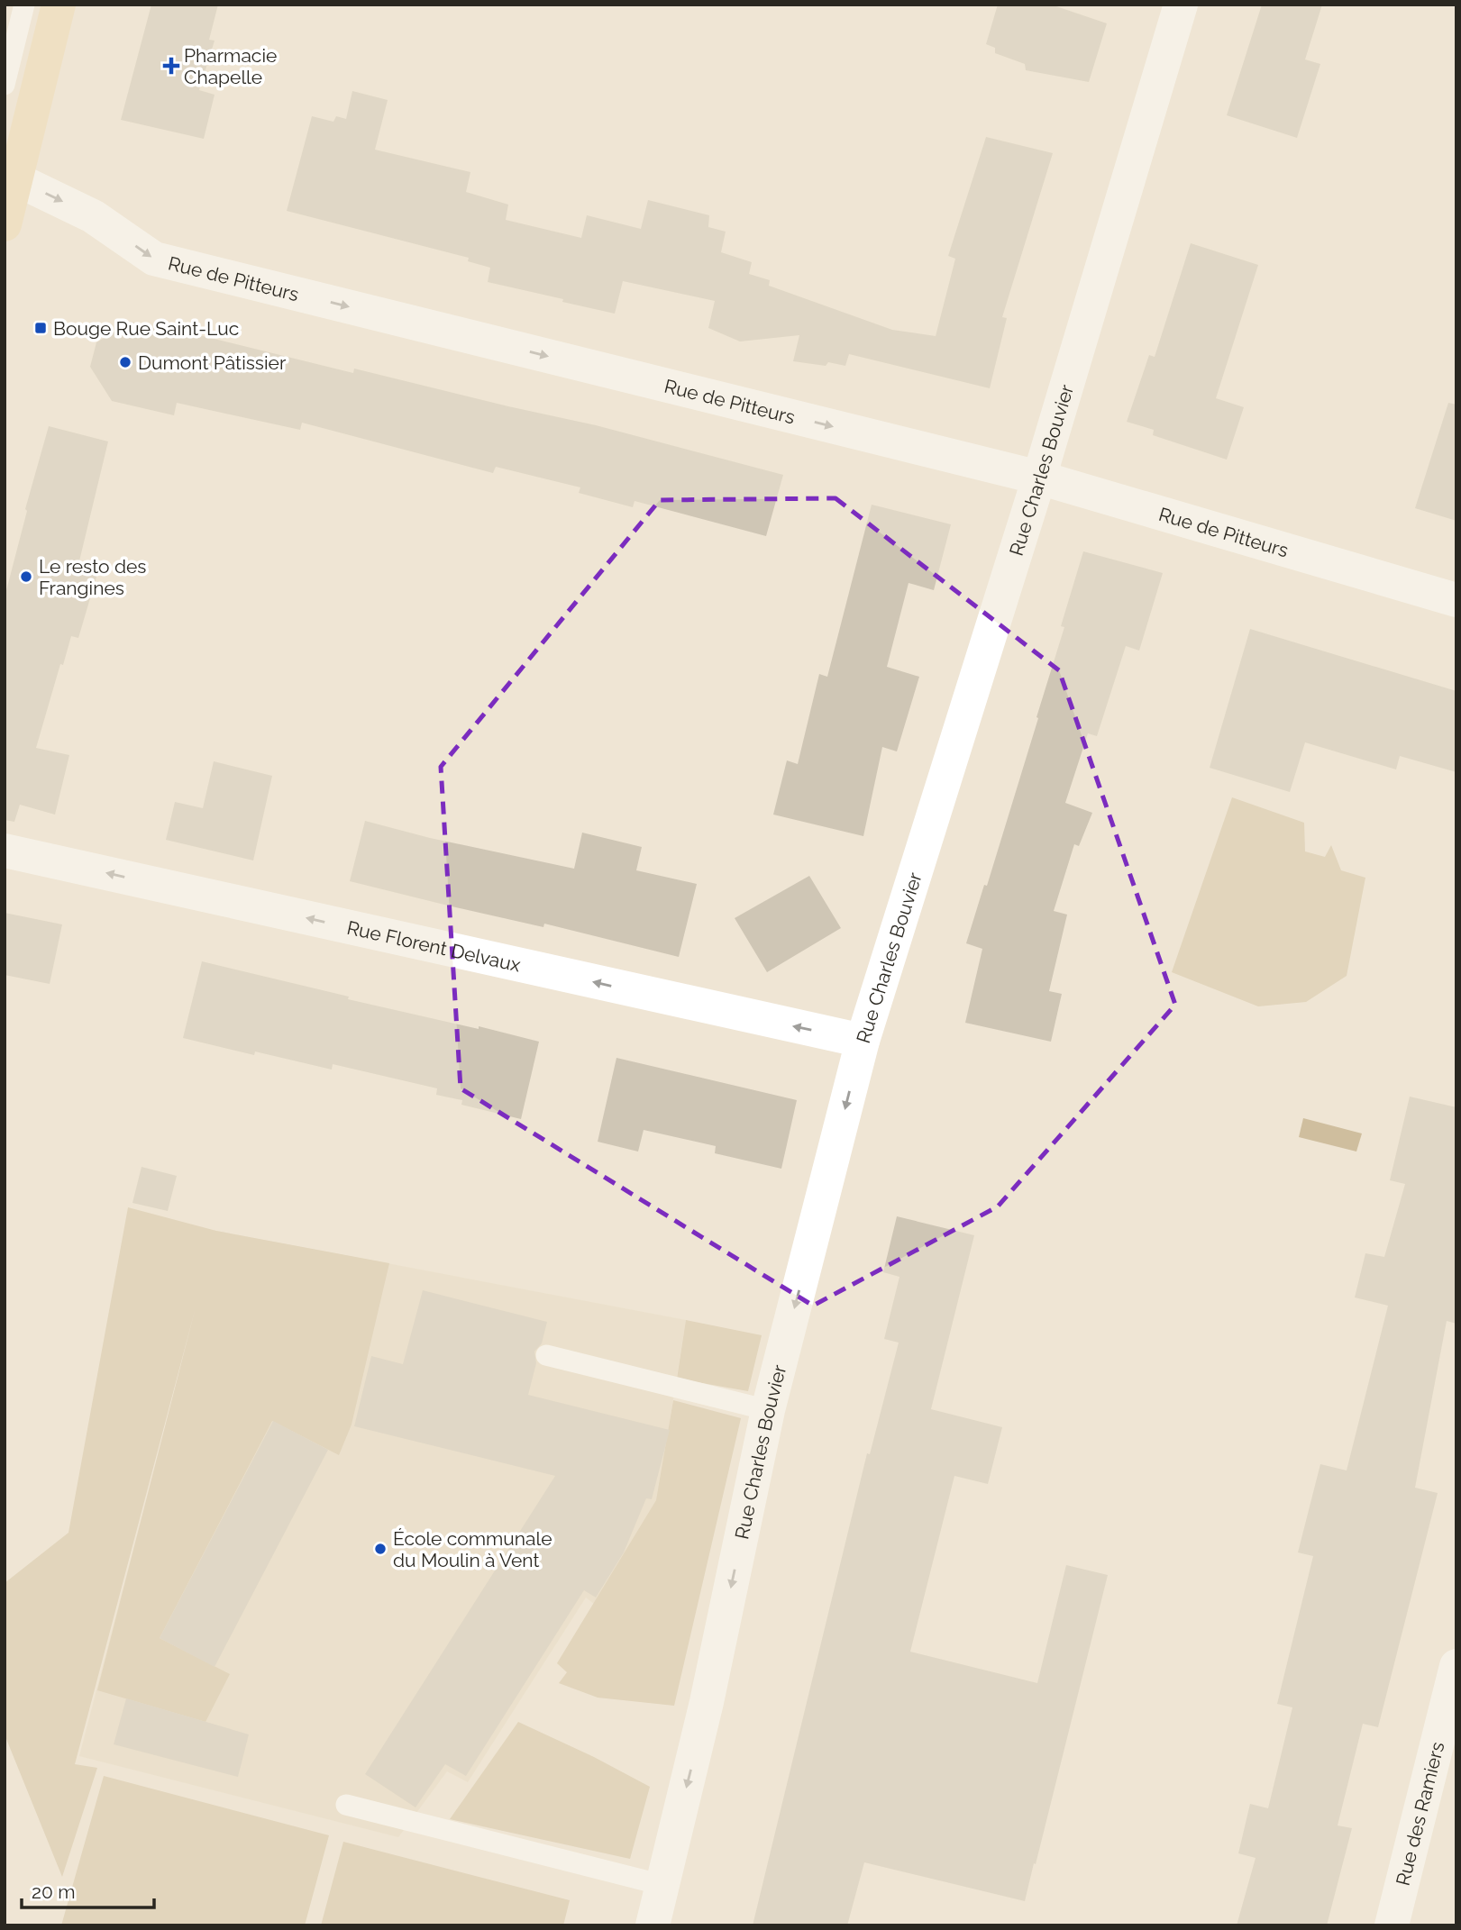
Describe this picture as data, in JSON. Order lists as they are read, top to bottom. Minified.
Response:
{"streets":{"street":["Rue de Pitteurs","Rue Charles Bouvier","Rue Florent Delvaux","Rue des Ramiers"]},"crossings":[["Rue de Pitteurs","Rue Charles Bouvier"],["Rue Charles Bouvier","Rue Florent Delvaux"]],"one_way":["Rue de Pitteurs","Rue Charles Bouvier","Rue Florent Delvaux"],"places":{"health":["Pharmacie Chapelle"],"transit":["Bouge Rue Saint-Luc"],"other":["Dumont Pâtissier","Le resto des Frangines","École communale du Moulin à Vent"]},"scale_bar":"20 m"}
